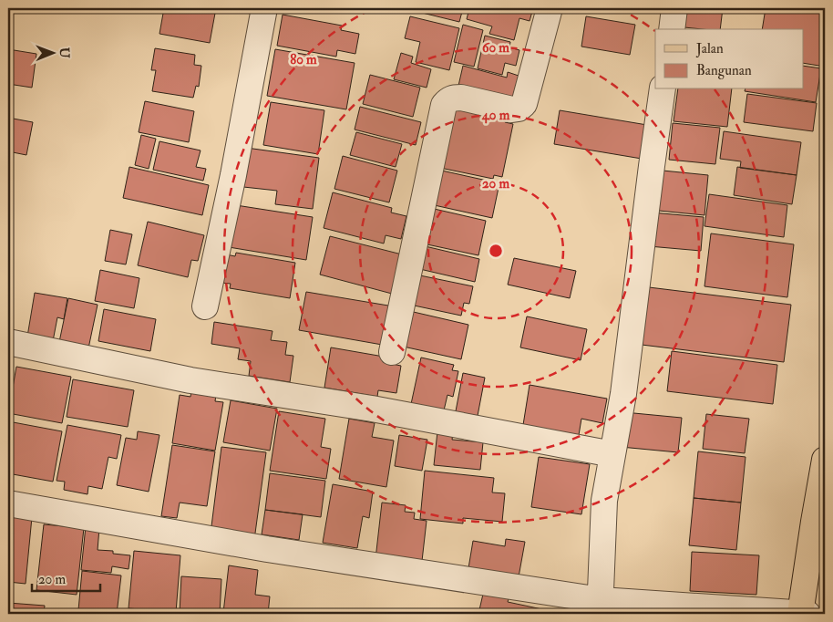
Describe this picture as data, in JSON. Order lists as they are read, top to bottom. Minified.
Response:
{"legend":["Jalan","Bangunan"],"scale_bar":"20 m","north":"right","rings":["60 m","80 m","40 m","20 m"]}
